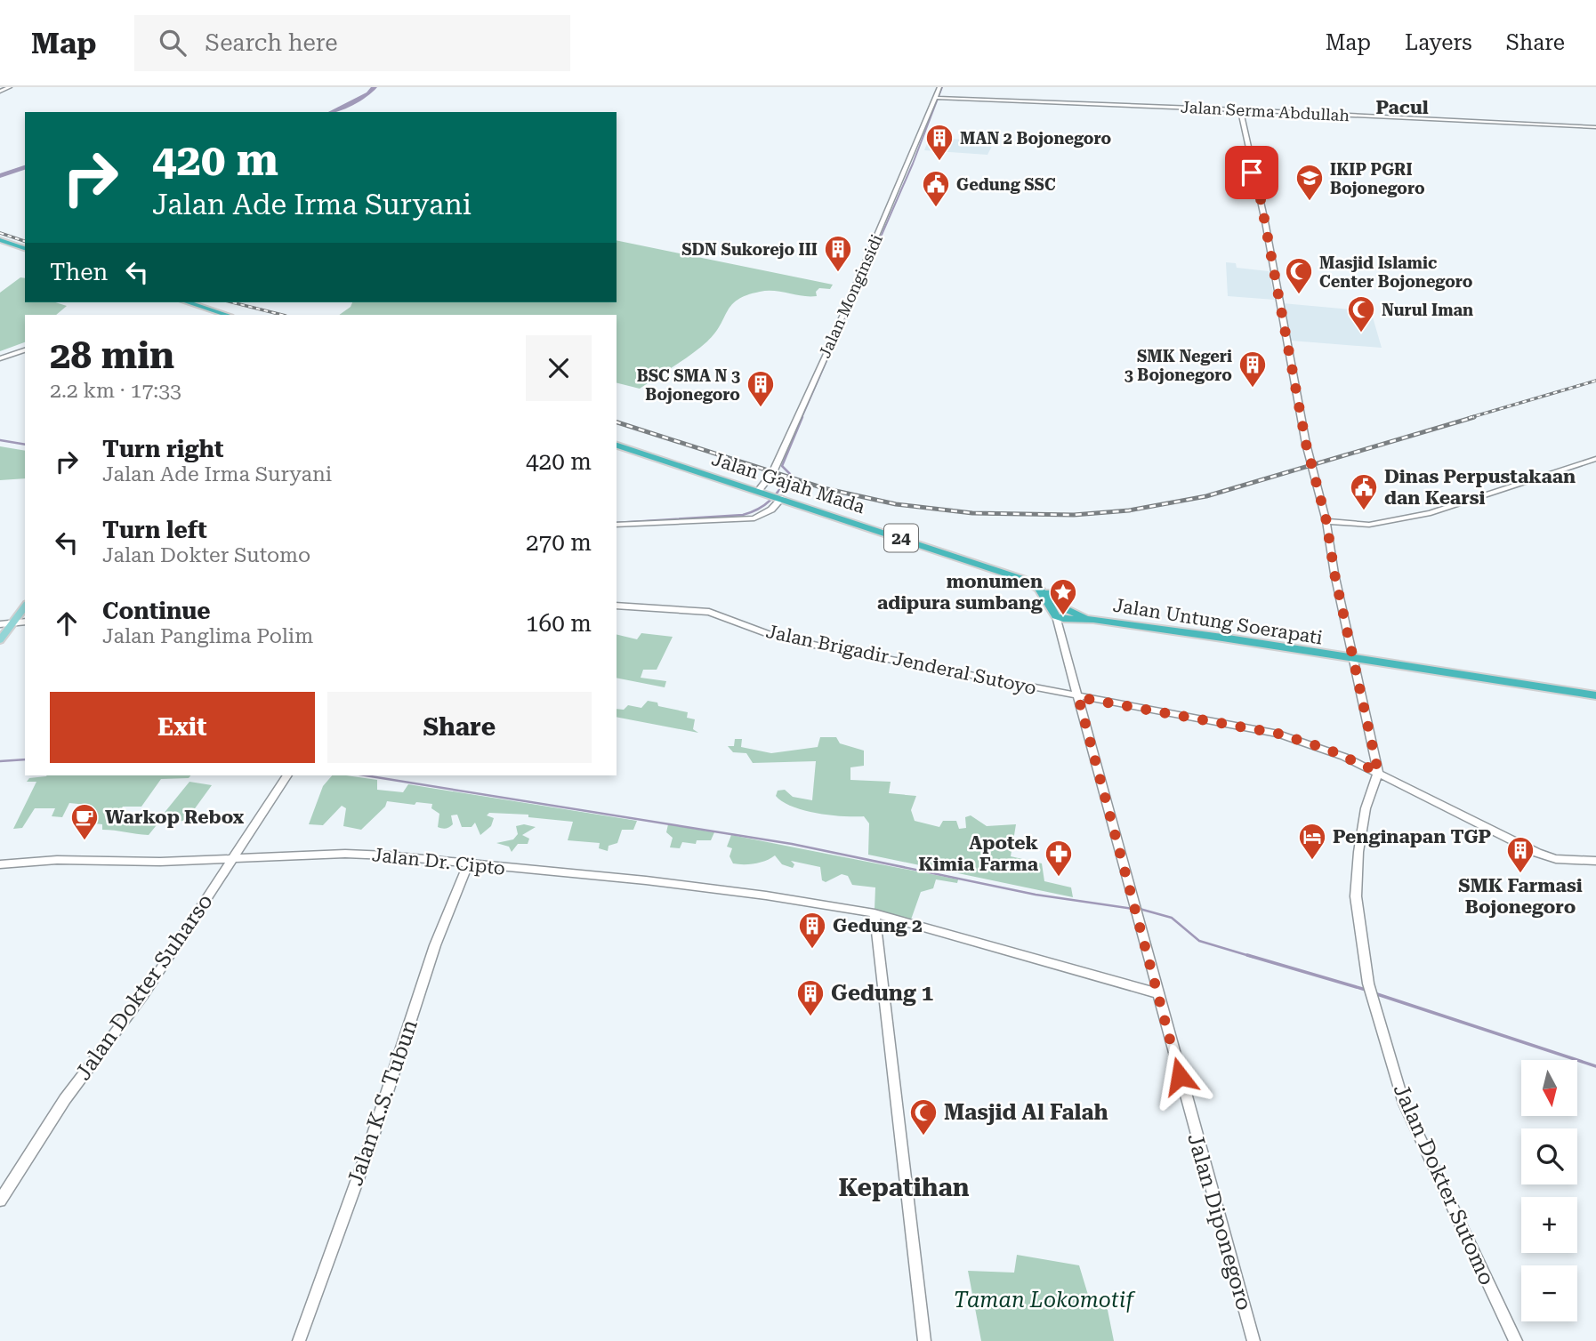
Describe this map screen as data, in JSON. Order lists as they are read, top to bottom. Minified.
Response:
{"streets":{"highway":["Jalan Gajah Mada","24","Jalan Untung Soerapati"],"main road":["Jalan Serma Abdullah","Jalan Monginsidi","Jalan Brigadir Jenderal Sutoyo","Jalan Dr. Cipto","Jalan Dokter Suharso","Jalan K.S. Tubun","Jalan Dokter Sutomo","Jalan Diponegoro"]},"crossings":[["Jalan Serma Abdullah","Jalan Monginsidi"],["Jalan Monginsidi","Jalan Gajah Mada"],["Jalan Gajah Mada","Jalan Untung Soerapati"],["Jalan Gajah Mada","Jalan Diponegoro"],["Jalan Untung Soerapati","Jalan Diponegoro"],["Jalan Brigadir Jenderal Sutoyo","Jalan Dokter Sutomo"],["Jalan Brigadir Jenderal Sutoyo","Jalan Diponegoro"],["Jalan Dr. Cipto","Jalan Dokter Suharso"],["Jalan Dr. Cipto","Jalan K.S. Tubun"],["Jalan Dr. Cipto","Jalan Diponegoro"]],"districts":["Pacul","Kepatihan"],"parks":["Taman Lokomotif"],"places":{"building":["MAN 2 Bojonegoro","SDN Sukorejo III","SMK Negeri 3 Bojonegoro","BSC SMA N 3 Bojonegoro","SMK Farmasi Bojonegoro","Gedung 2","Gedung 1"],"school or university":["IKIP PGRI Bojonegoro"],"public building":["Gedung SSC","Dinas Perpustakaan dan Kearsi"],"mosque":["Masjid Islamic Center Bojonegoro","Nurul Iman","Masjid Al Falah"],"place":["monumen adipura sumbang"],"cafe":["Warkop Rebox"],"hotel":["Penginapan TGP"],"pharmacy":["Apotek Kimia Farma"]},"north":"bottom","page":{"header":"Map","search":"Search here","nav":["Map","Layers","Share"],"turn":["420 m","Jalan Ade Irma Suryani"],"then":"Then","heading":["28 min","2.2 km · 17:33"],"list":[{"name":"Turn right","note":"Jalan Ade Irma Suryani","value":"420 m"},{"name":"Turn left","note":"Jalan Dokter Sutomo","value":"270 m"},{"name":"Continue","note":"Jalan Panglima Polim","value":"160 m"}],"buttons":["Exit","Share"],"map_buttons":["+","−"]}}
